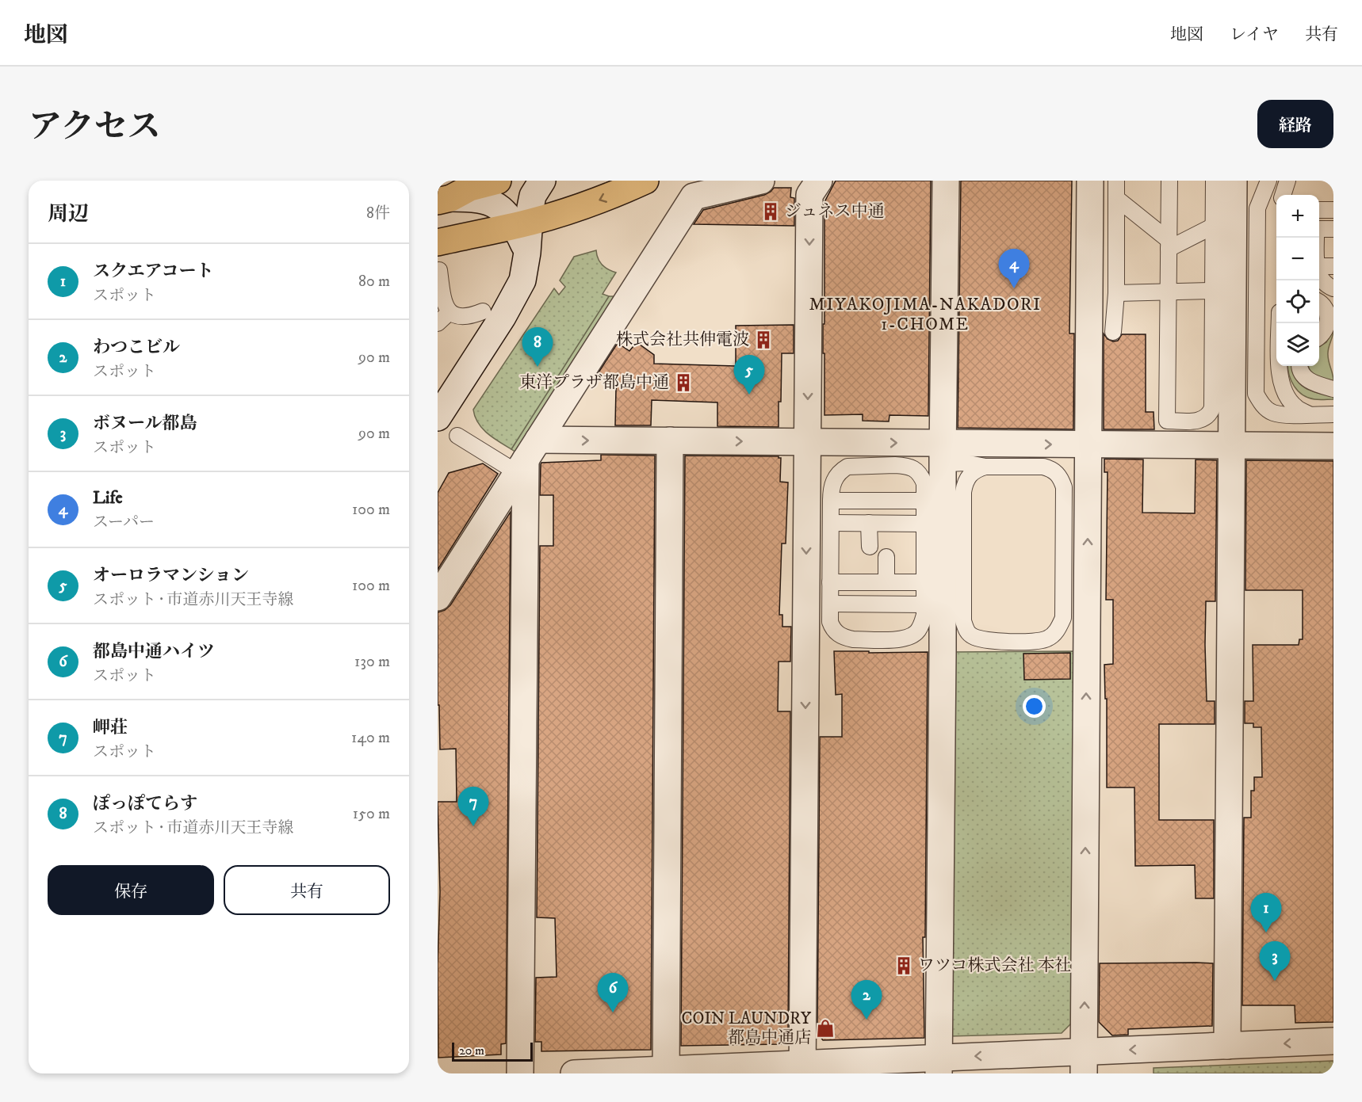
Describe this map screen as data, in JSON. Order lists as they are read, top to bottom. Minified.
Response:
{"districts":["MIYAKOJIMA-NAKADORI 1-CHOME"],"places":{"building":["ジュネス中通","株式会社共伸電波","東洋プラザ都島中通","ワツコ株式会社 本社"],"shop":["COIN LAUNDRY 都島中通店"]},"scale_bar":"20 m","page":{"header":"地図","nav":["地図","レイヤ","共有"],"title":"アクセス","buttons":["経路",["保存","共有"]],"heading":["周辺","8件"],"map_buttons":["+","−"],"list":[{"mark":"1","name":"スクエアコート","note":"スポット","value":"80 m"},{"mark":"2","name":"わつこビル","note":"スポット","value":"90 m"},{"mark":"3","name":"ボヌール都島","note":"スポット","value":"90 m"},{"mark":"4","name":"Life","note":"スーパー","value":"100 m"},{"mark":"5","name":"オーロラマンション","note":"スポット · 市道赤川天王寺線","value":"100 m"},{"mark":"6","name":"都島中通ハイツ","note":"スポット","value":"130 m"},{"mark":"7","name":"岬荘","note":"スポット","value":"140 m"},{"mark":"8","name":"ぽっぽてらす","note":"スポット · 市道赤川天王寺線","value":"150 m"}],"pins":["4","8","5","7","1","3","6","2"],"scale":"20 m"}}
